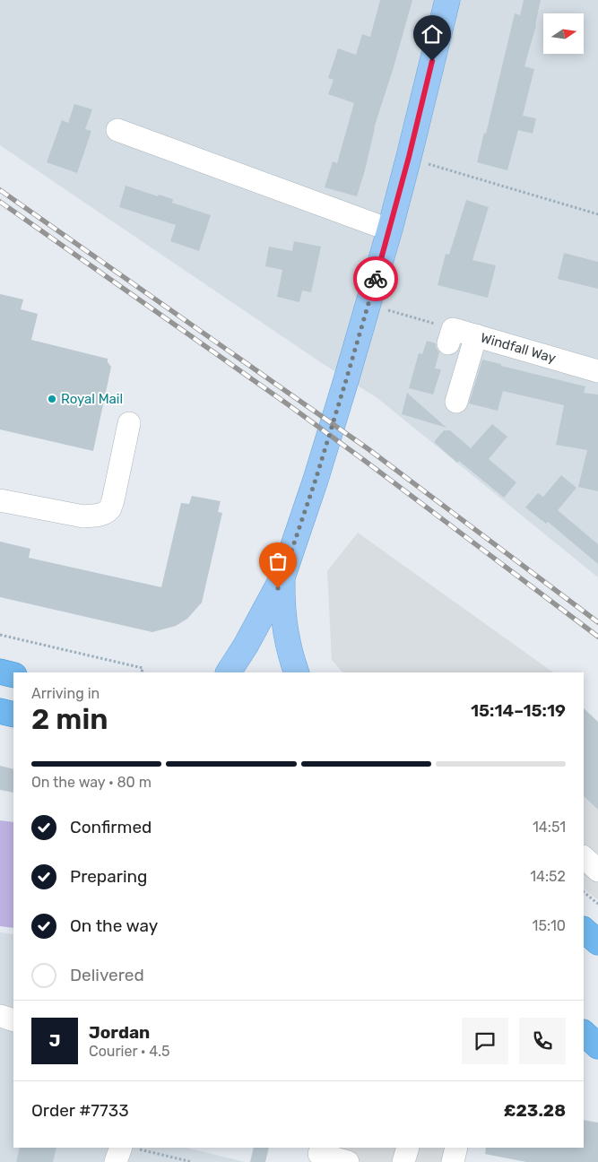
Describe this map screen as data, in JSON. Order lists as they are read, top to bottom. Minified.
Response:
{"streets":{"street":["Windfall Way"]},"places":["Royal Mail"],"north":"right","page":{"heading":["2 min","Arriving in","15:14–15:19"],"panel":["Jordan","Courier · 4.5","Order #7733","£23.28"],"bar":"On the way · 80 m","list":[["Confirmed","14:51"],["Preparing","14:52"],["On the way","15:10"],"Delivered"],"round":"J"}}
